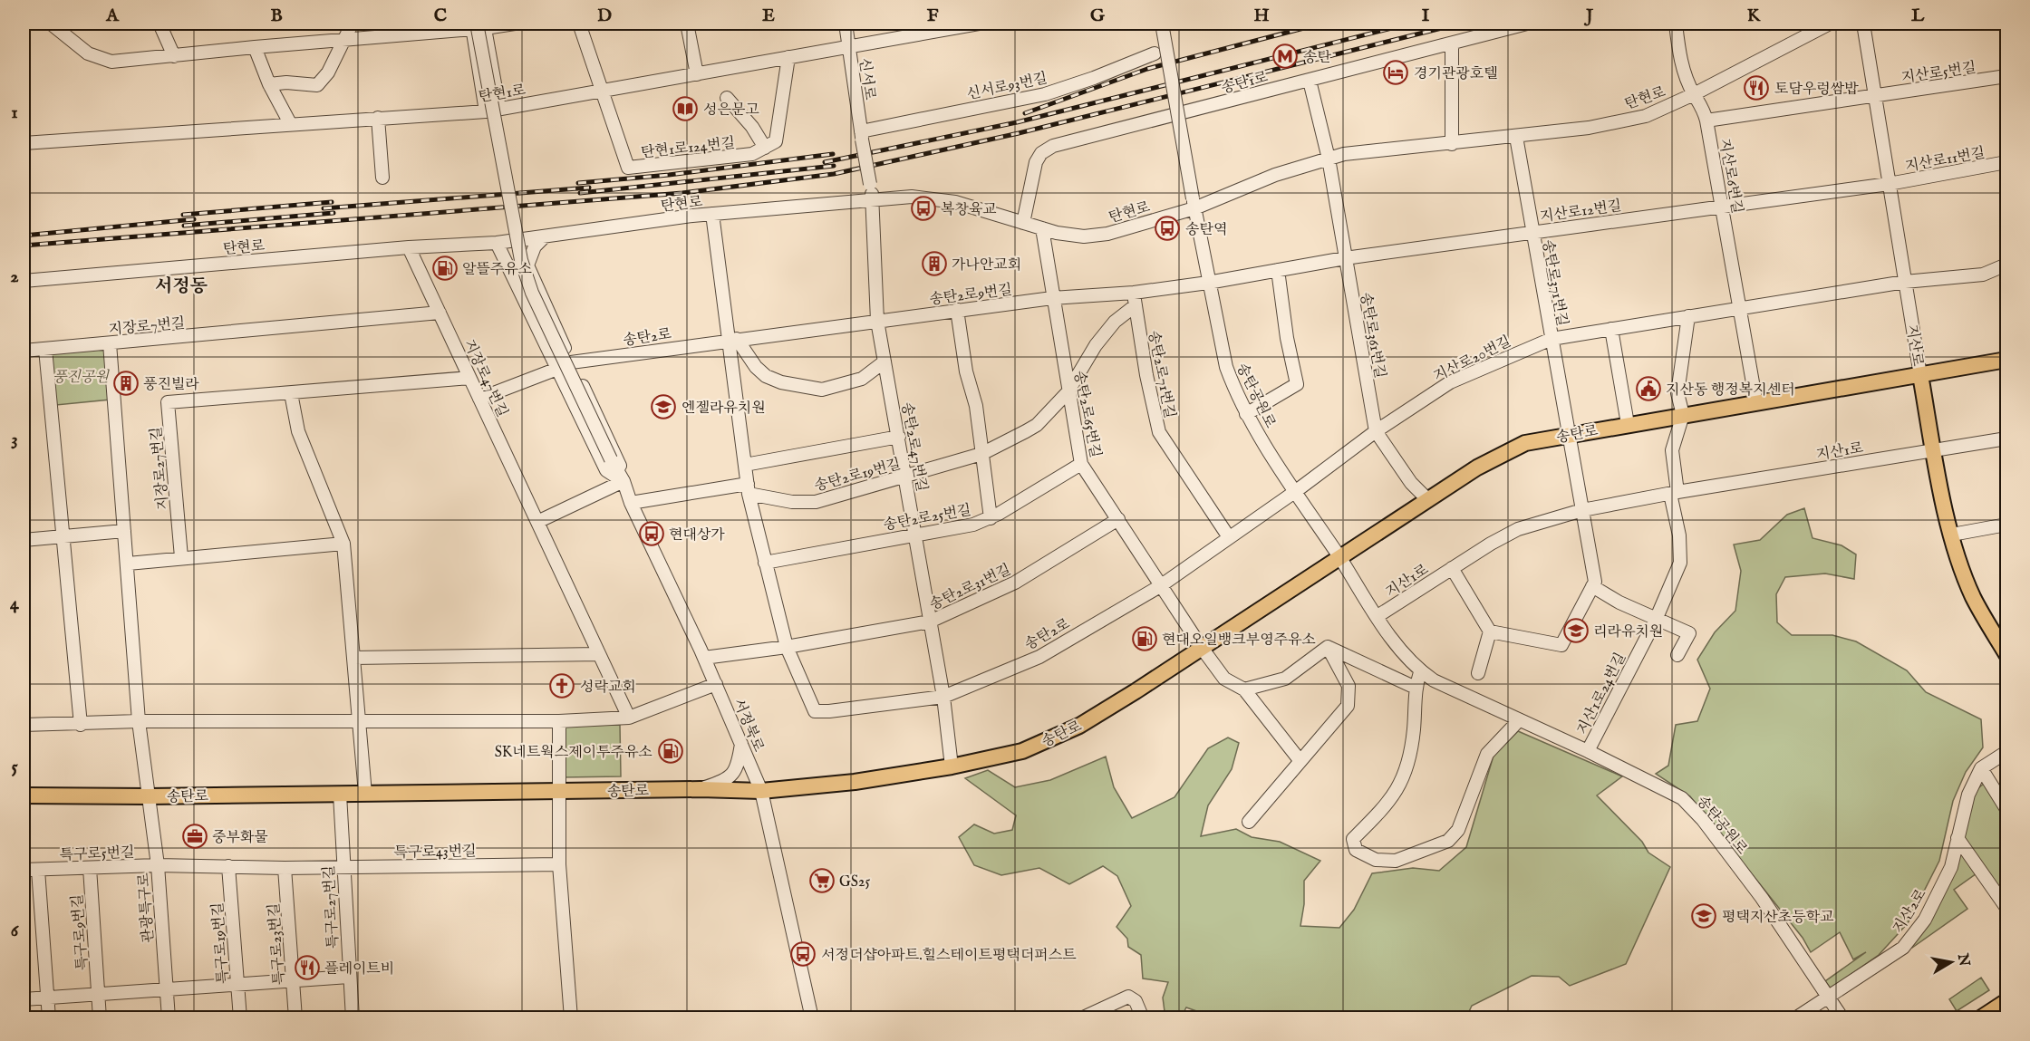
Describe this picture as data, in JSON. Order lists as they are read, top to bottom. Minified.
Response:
{"streets":{"main road":["지산로","송탄로"],"street":["지산로5번길","신서로","송탄1로","신서로93번길","탄현1로","탄현로","탄현1로124번길","지산로11번길","지산로6번길","지산로12번길","송탄로371번길","송탄2로9번길","지장로7번길","송탄로361번길","송탄2로","지산로20번길","송탄2로71번길","지장로47번길","송탄공원로","송탄2로65번길","송탄2로47번길","지산1로","지장로27번길","송탄2로19번길","송탄2로25번길","송탄2로31번길","지산1로24번길","서정북로","특구로43번길","특구로5번길","특구로27번길","관광특구로","지산2로","특구로9번길","특구로19번길","특구로23번길"]},"crossings":[["지산로5번길","지산로6번길"],["지산로5번길","지산로"],["신서로","신서로93번길"],["신서로","탄현1로"],["신서로","탄현로"],["신서로","송탄2로47번길"],["송탄1로","탄현로"],["탄현1로","탄현1로124번길"],["탄현로","송탄로371번길"],["탄현로","송탄로361번길"],["탄현로","송탄2로"],["탄현로","지장로47번길"],["탄현로","송탄공원로"],["탄현로","송탄2로65번길"],["탄현로","송탄2로47번길"],["지산로11번길","지산로12번길"],["지산로11번길","지산로"],["지산로6번길","지산로12번길"],["지산로6번길","지산로"],["지산로6번길","지산로20번길"],["지산로6번길","송탄로"],["지산로12번길","송탄로371번길"],["지산로12번길","송탄2로9번길"],["지산로12번길","송탄로361번길"],["지산로12번길","지산로"],["지산로12번길","송탄공원로"],["송탄로371번길","지산로20번길"],["송탄로371번길","송탄로"],["송탄2로9번길","송탄2로"],["송탄2로9번길","송탄2로71번길"],["송탄2로9번길","송탄공원로"],["송탄2로9번길","송탄2로65번길"],["송탄2로9번길","송탄2로47번길"],["지장로7번길","지장로47번길"],["지장로7번길","관광특구로"],["송탄로361번길","지산로20번길"],["송탄로361번길","송탄로"],["송탄2로","지산로20번길"],["송탄2로","송탄2로71번길"],["송탄2로","송탄공원로"],["송탄2로","송탄2로65번길"],["송탄2로","송탄2로47번길"],["송탄2로","송탄2로19번길"],["송탄2로","송탄2로25번길"],["송탄2로","송탄2로31번길"],["지산로","지산로20번길"],["지산로","송탄로"],["지산로","지산1로"],["지산로20번길","송탄공원로"],["송탄2로71번길","송탄2로19번길"],["지장로47번길","지장로27번길"],["송탄공원로","송탄로"],["송탄공원로","지산1로"],["송탄공원로","지산1로24번길"],["송탄공원로","지산2로"],["송탄2로65번길","송탄2로19번길"],["송탄2로65번길","송탄2로25번길"],["송탄2로65번길","송탄2로31번길"],["송탄로","서정북로"],["송탄로","특구로27번길"],["송탄로","관광특구로"],["송탄2로47번길","송탄2로19번길"],["송탄2로47번길","송탄2로25번길"],["송탄2로47번길","송탄2로31번길"],["지산1로","지산1로24번길"],["특구로43번길","특구로5번길"],["특구로43번길","특구로27번길"],["특구로43번길","관광특구로"],["특구로43번길","특구로19번길"],["특구로43번길","특구로23번길"],["특구로5번길","관광특구로"],["특구로5번길","특구로9번길"]],"districts":["서정동"],"parks":["풍진공원"],"places":{"metro station":["송탄"],"hotel":["경기관광호텔"],"restaurant":["토담우렁쌈밥","플레이트비"],"library":["성은문고"],"bus stop":["복창육교","송탄역","현대상가","서정더샵아파트.힐스테이트평택더퍼스트"],"building":["가나안교회","풍진빌라"],"fuel station":["알뜰주유소","현대오일뱅크부영주유소","SK네트웍스제이투주유소"],"public building":["지산동 행정복지센터"],"school or university":["엔젤라유치원","리라유치원","평택지산초등학교"],"church":["성락교회"],"office":["중부화물"],"supermarket":["GS25"]},"north":"right","grid":{"columns":["A","B","C","D","E","F","G","H","I","J","K","L"],"rows":["1","2","3","4","5","6"]}}
